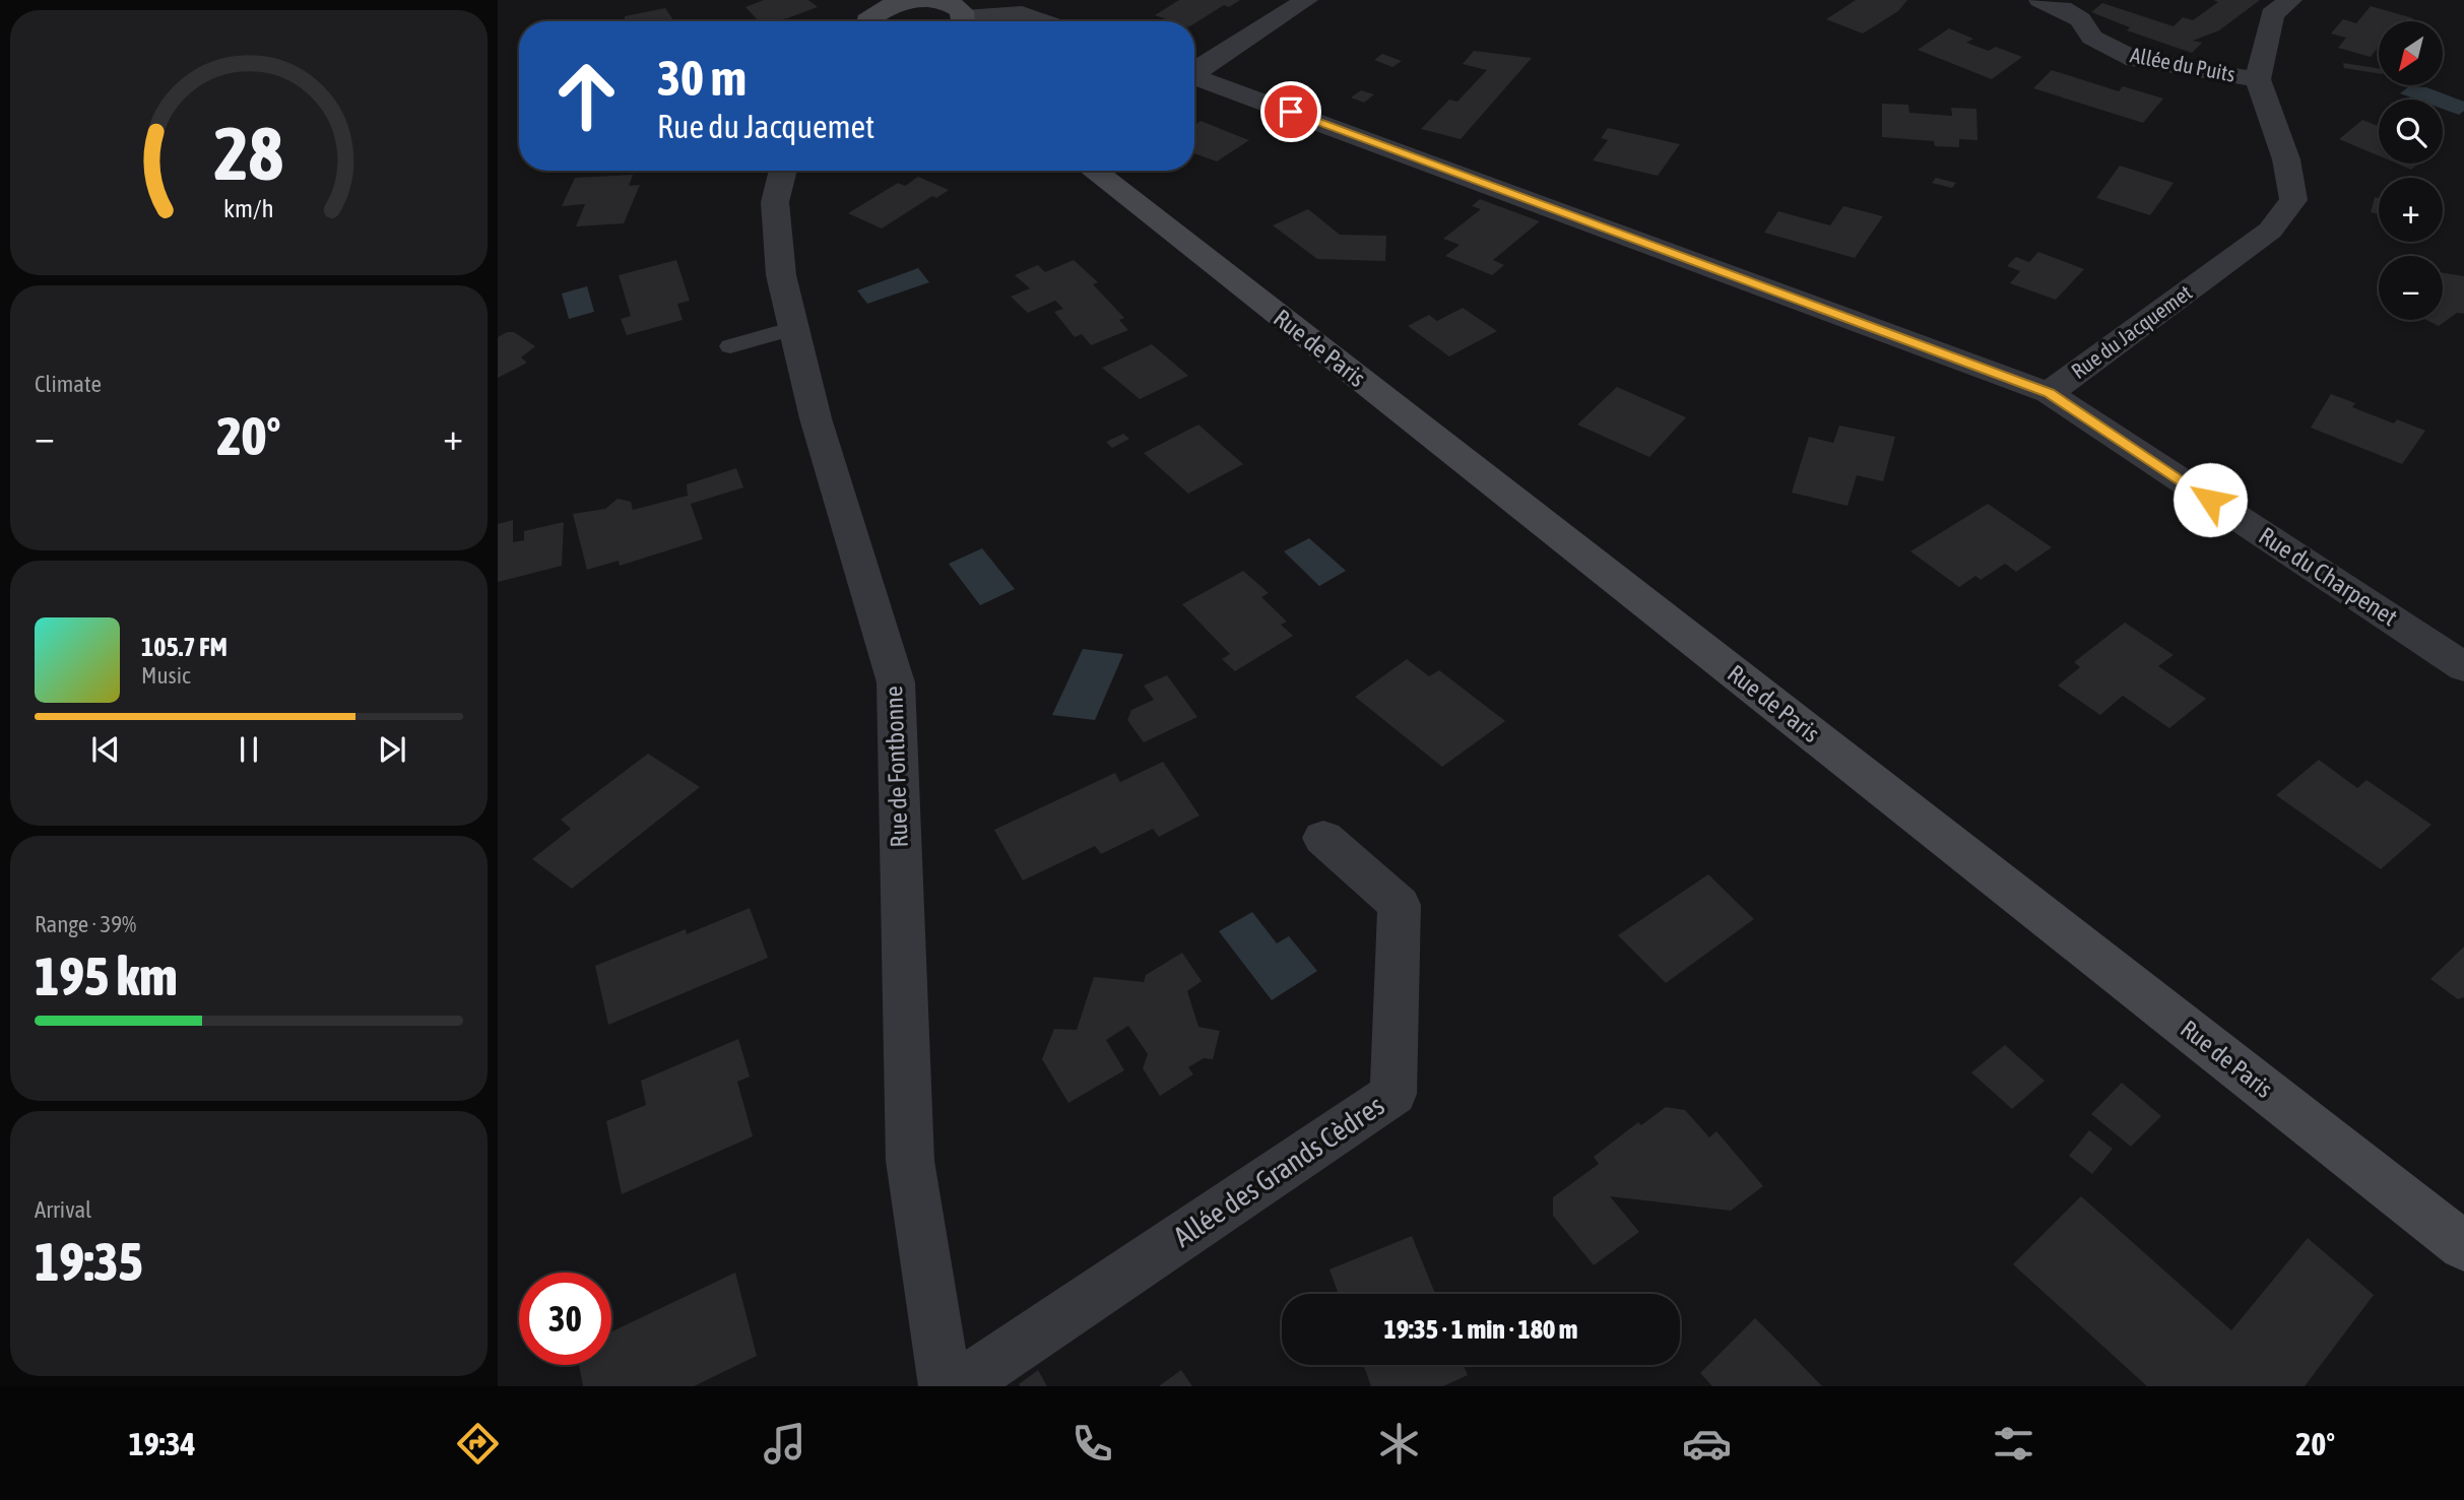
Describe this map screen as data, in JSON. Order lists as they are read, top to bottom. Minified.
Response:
{"streets":{"main road":["Rue de Paris"],"street":["Allée du Puits","Rue du Jacquemet","Rue du Charpenet","Rue de Fontbonne","Allée des Grands Cèdres"]},"crossings":[["Allée du Puits","Rue du Jacquemet"],["Rue du Jacquemet","Rue du Charpenet"]],"north":"bottom left","page":{"map_buttons":["+","−"],"turn":["30 m","Rue du Jacquemet"],"tile":["Climate",["Range · 39%","195 km"],["Arrival","19:35"]],"heat":["−","20°","+"],"song":["105.7 FM","Music"],"limit":"30","trip":"19:35 · 1 min · 180 m","tabs":["19:34","20°"],"gauge":["28","km/h"]}}
